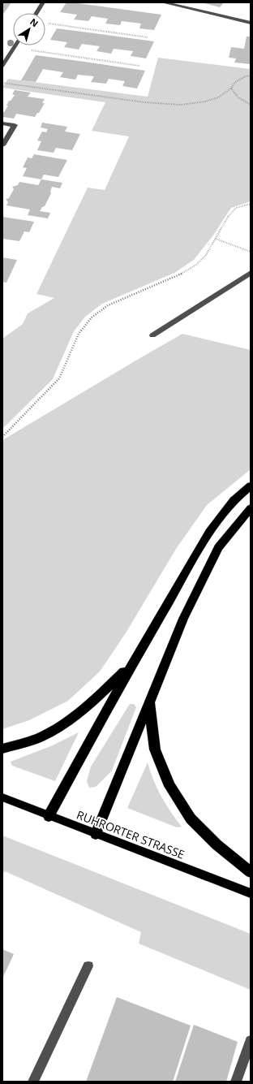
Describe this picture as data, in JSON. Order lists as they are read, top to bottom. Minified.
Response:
{"streets":{"main road":["RUHRORTER STRASSE"]},"north":"top right"}
